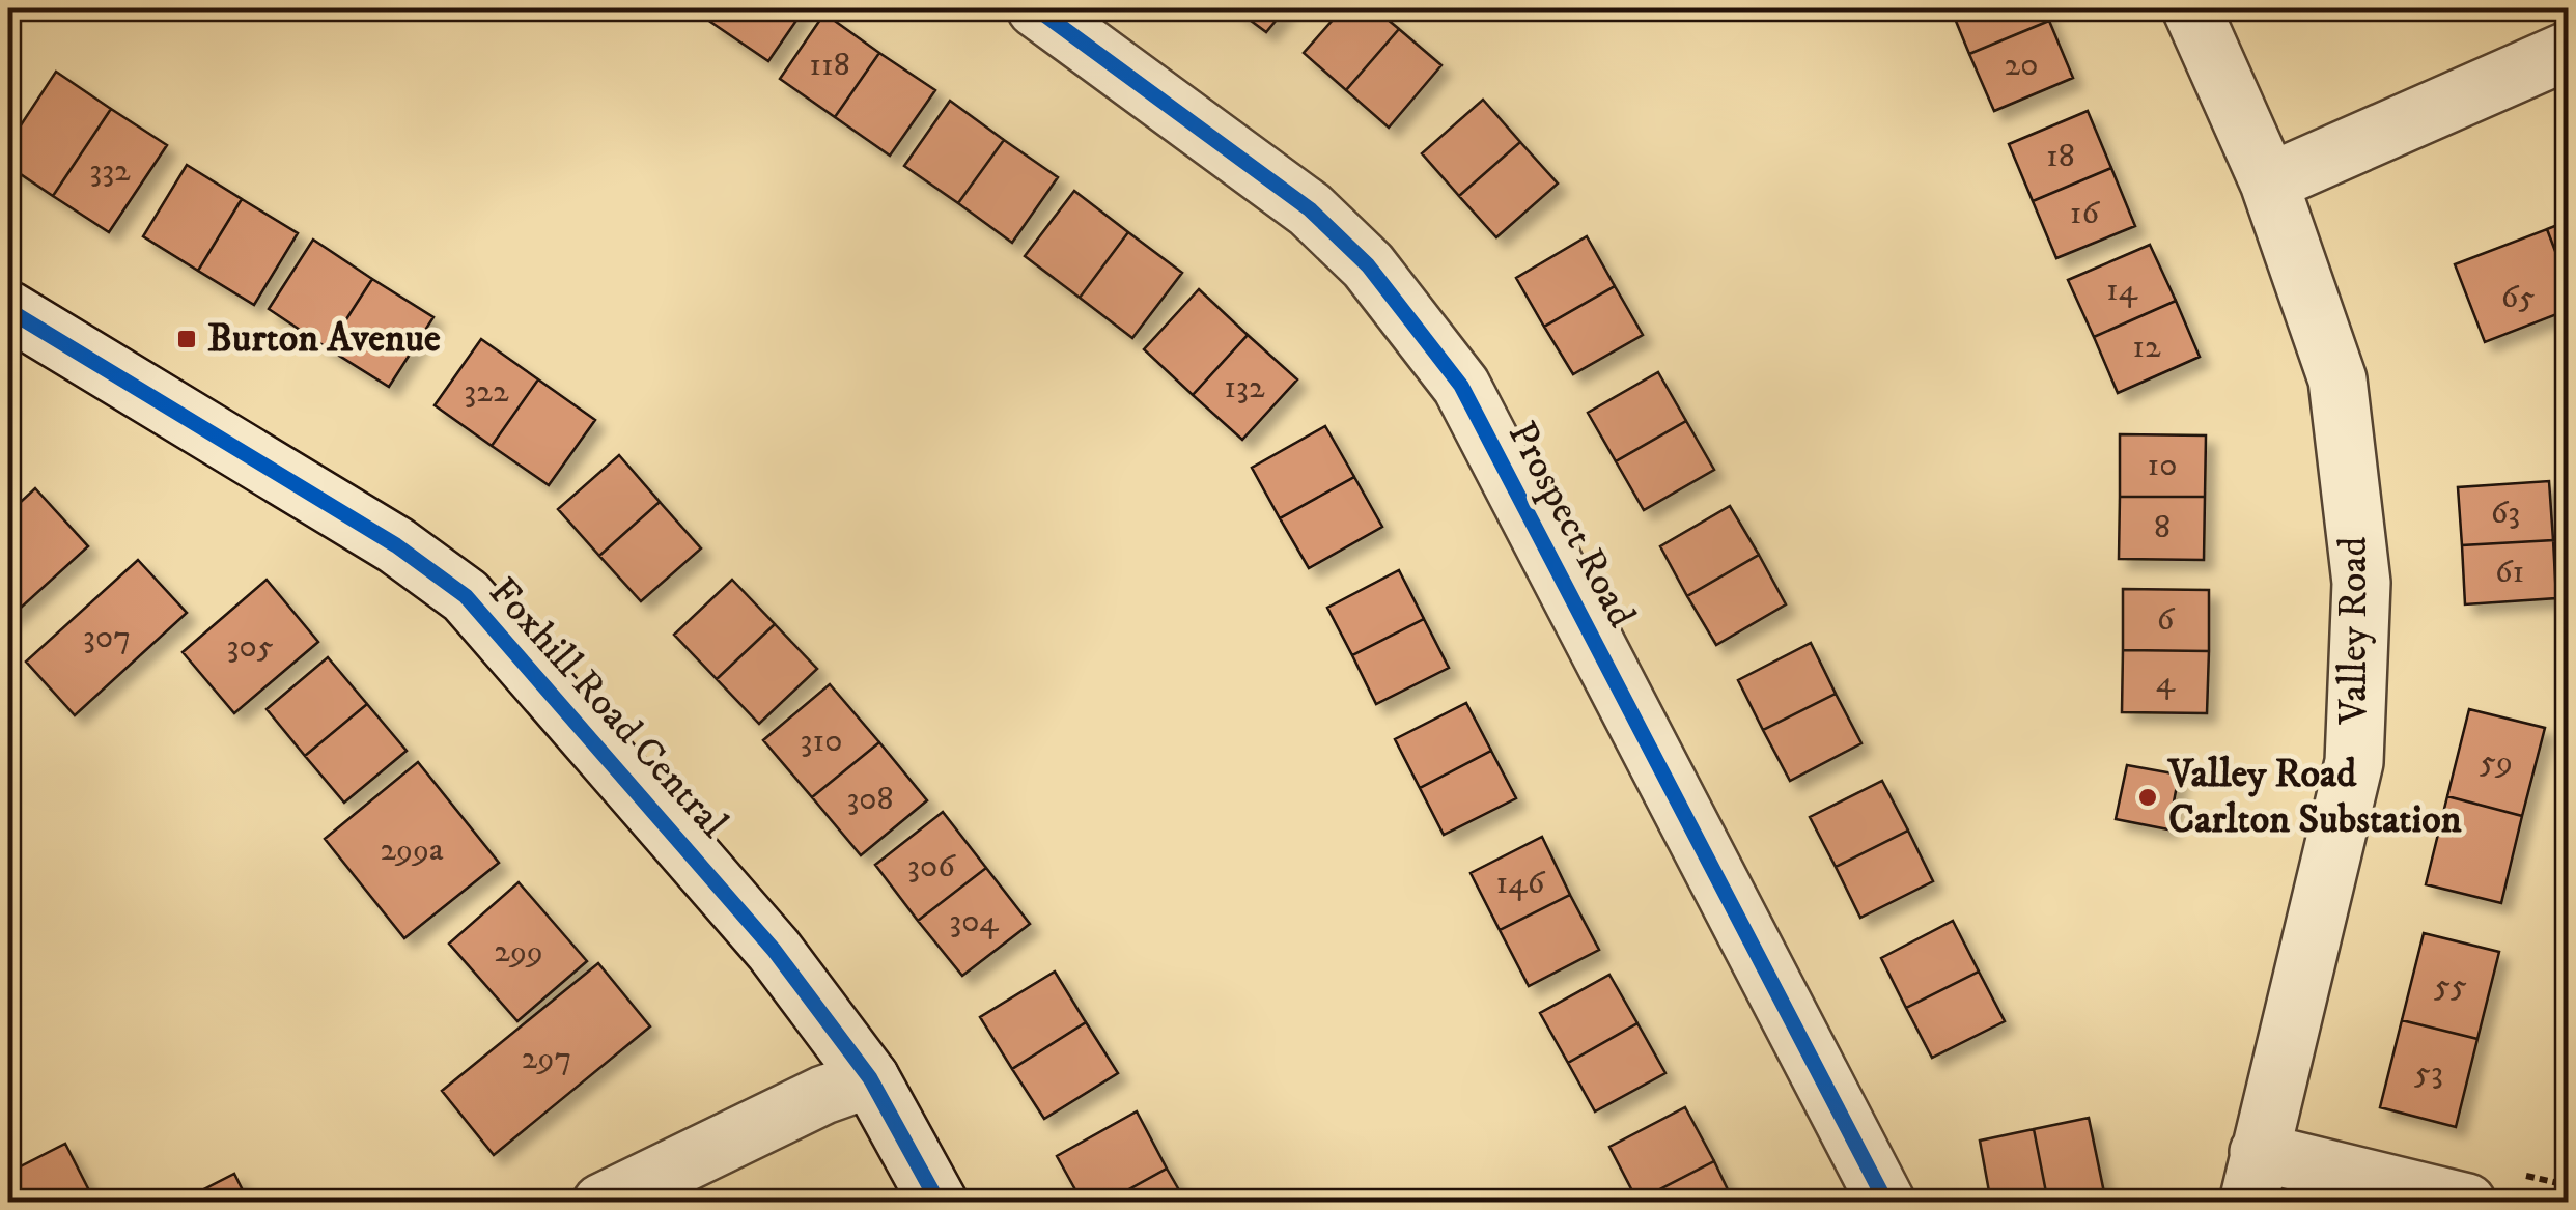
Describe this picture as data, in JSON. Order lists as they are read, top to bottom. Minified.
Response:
{"streets":{"street":["Prospect Road","Valley Road","Foxhill Road Central"]},"places":{"transit":["Burton Avenue"],"other":["Valley Road Carlton Substation"]},"house_numbers":["118","20","18","332","16","14","65","12","132","322","10","63","8","61","6","307","305","4","310","59","308","299a","306","146","304","299","55","297","53"]}
